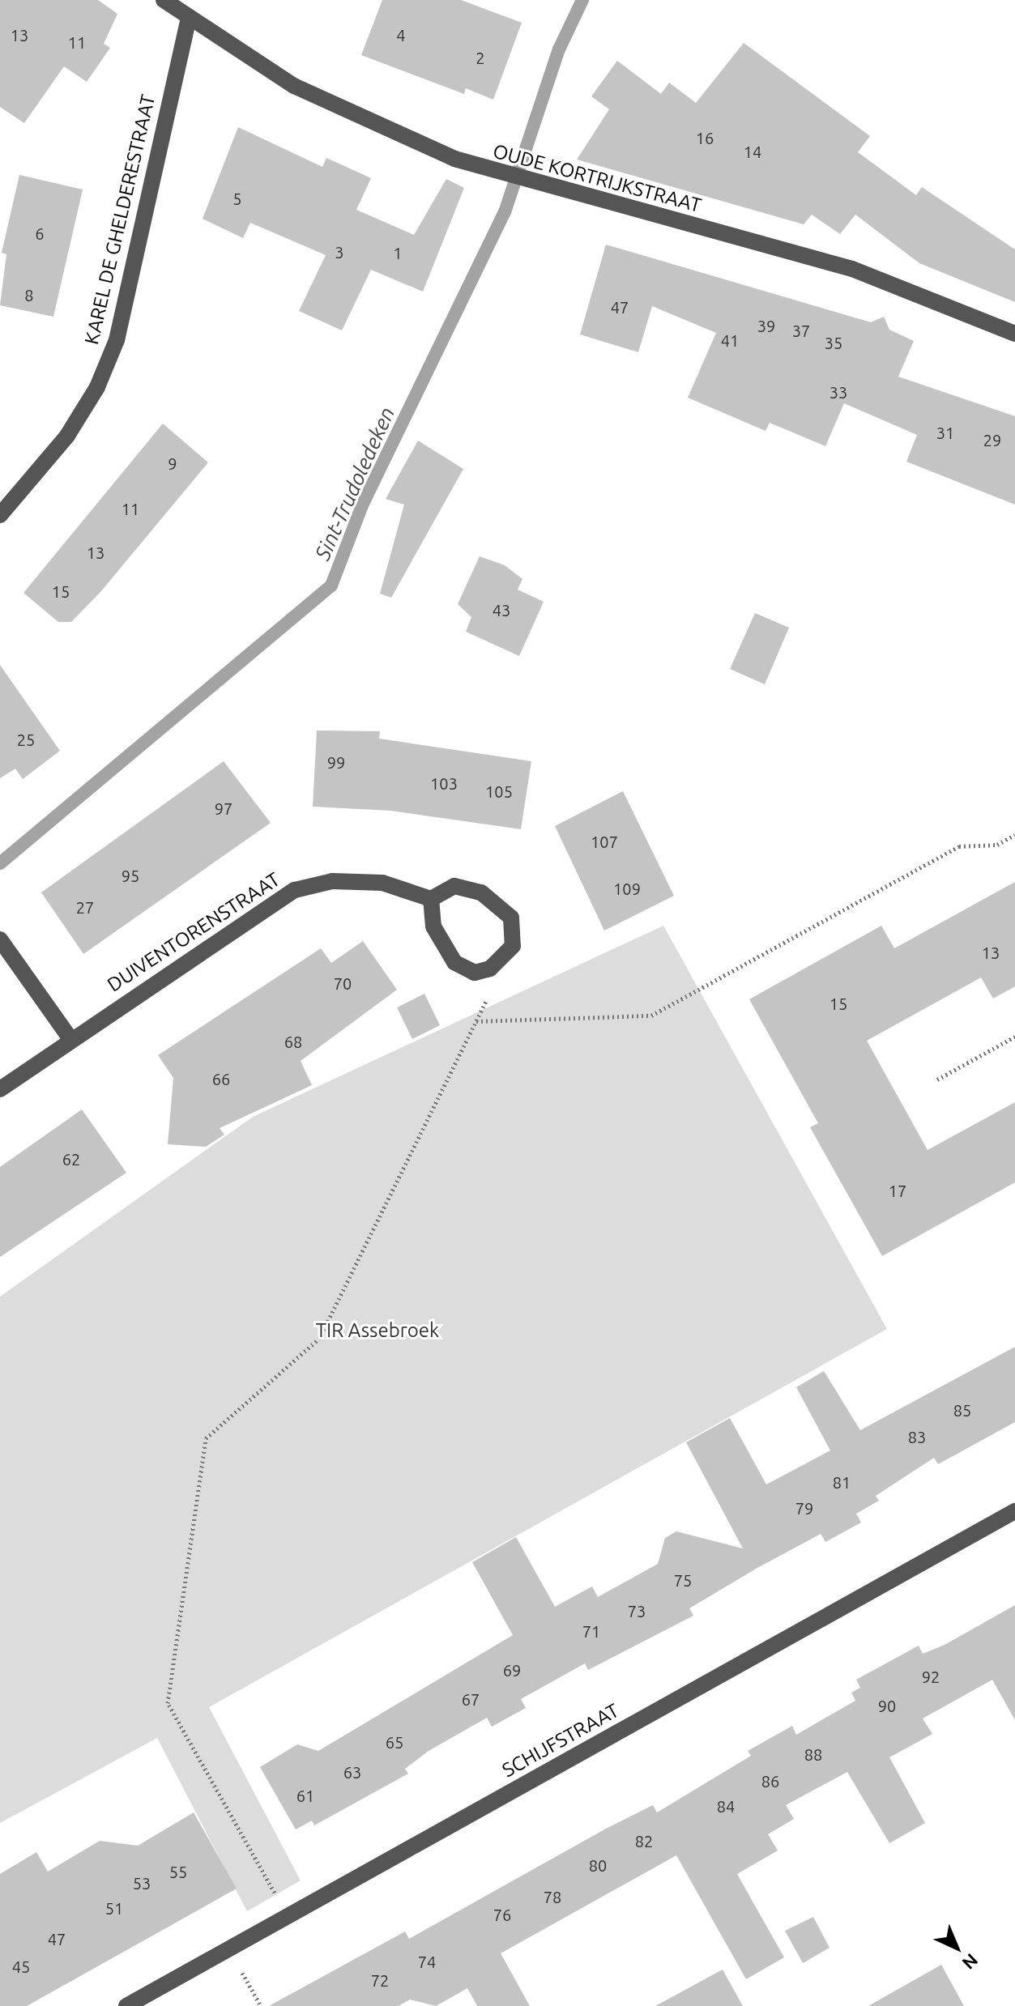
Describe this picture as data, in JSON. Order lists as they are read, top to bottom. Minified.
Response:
{"streets":{"street":["OUDE KORTRIJKSTRAAT","KAREL DE GHELDERESTRAAT","DUIVENTORENSTRAAT","SCHIJFSTRAAT"]},"crossings":[["OUDE KORTRIJKSTRAAT","KAREL DE GHELDERESTRAAT"]],"water":["Sint-Trudoledeken"],"parks":["TIR Assebroek"],"house_numbers":["13","4","11","2","16","14","5","6","3","1","8","47","39","37","41","35","33","31","29","9","11","13","15","43","25","99","103","105","97","107","95","109","27","13","70","15","68","66","62","17","85","83","81","79","75","73","71","69","92","67","90","65","88","63","86","61","84","82","80","55","53","78","51","76","47","74","45","72"],"north":"bottom right"}
